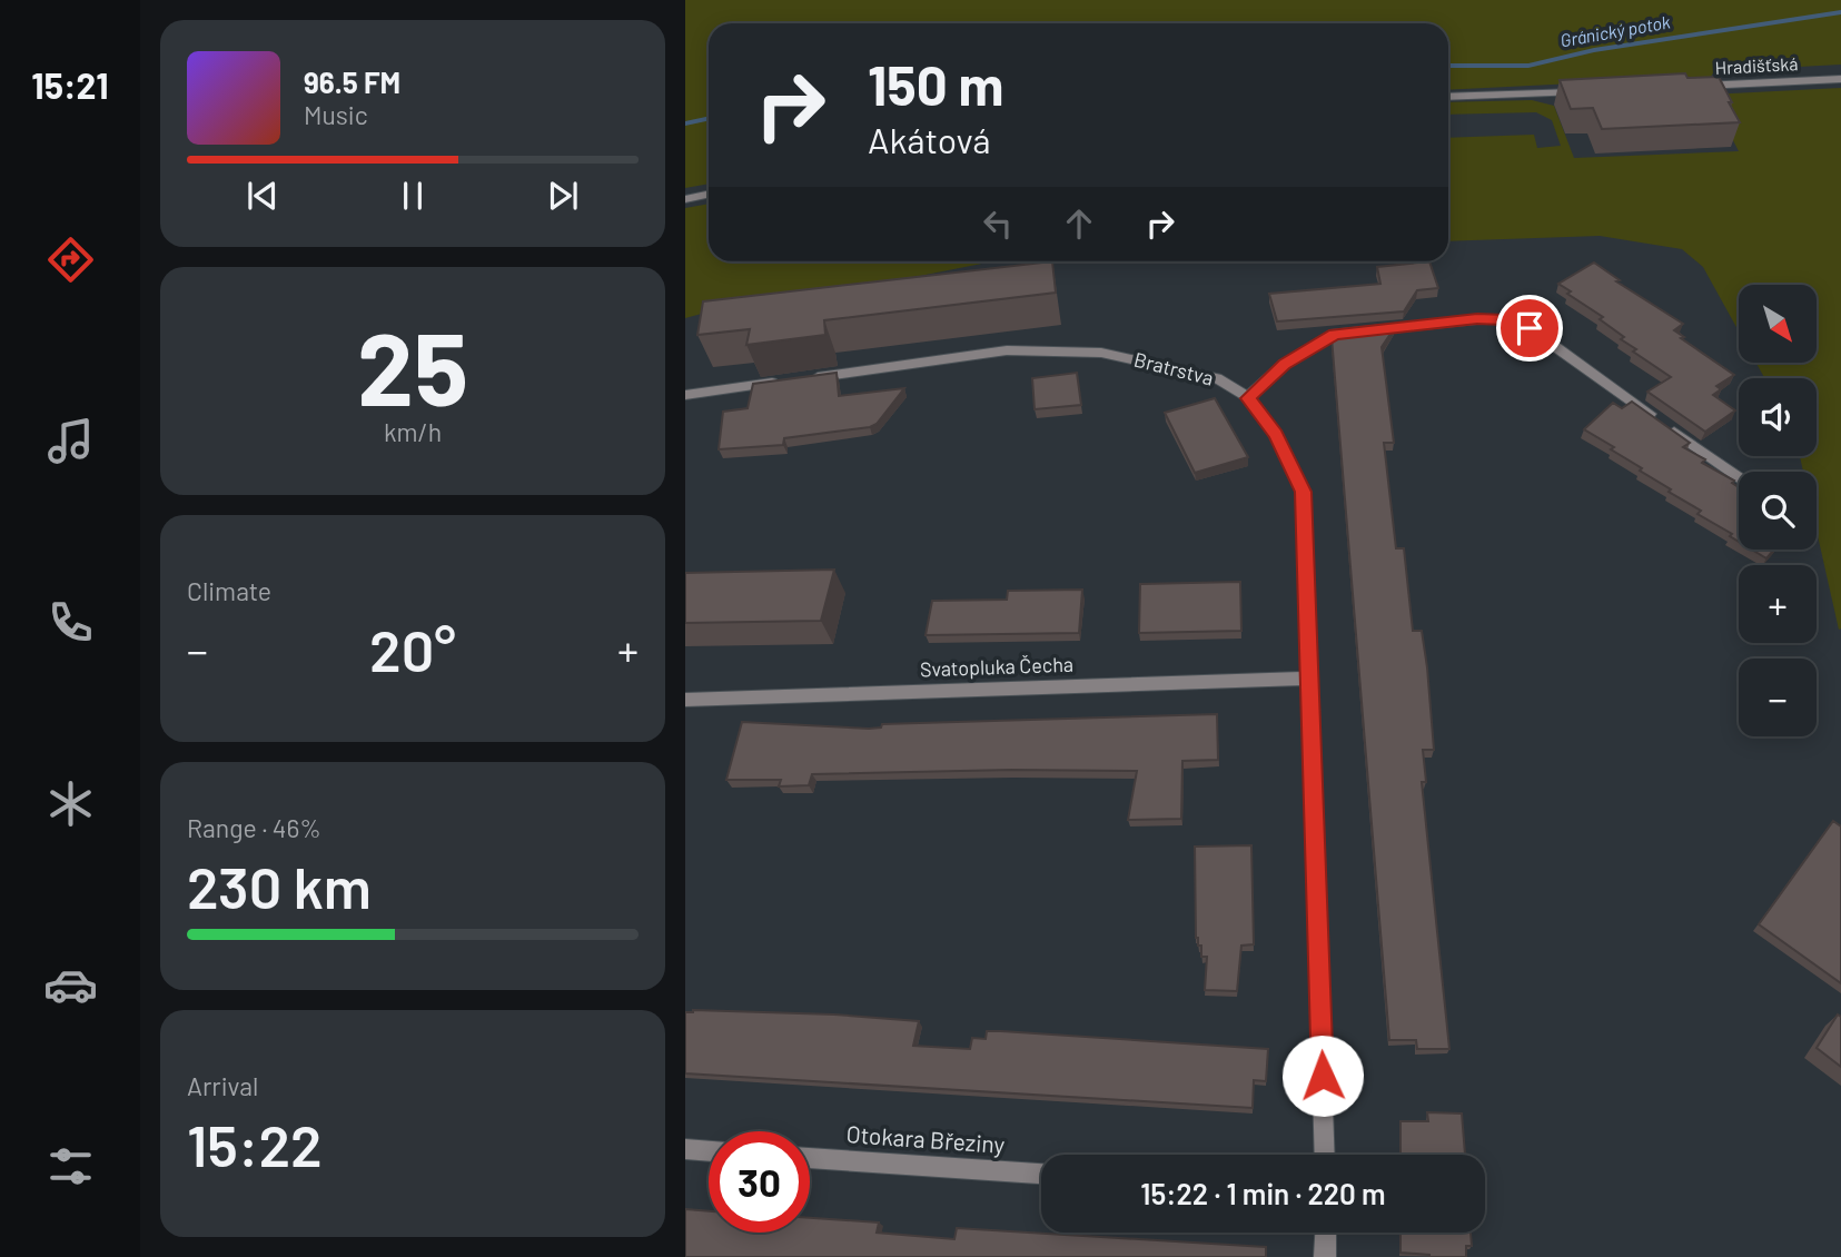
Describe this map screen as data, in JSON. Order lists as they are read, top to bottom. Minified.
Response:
{"streets":{"street":["Hradišťská","Bratrstva","Svatopluka Čecha","Otokara Březiny"]},"crossings":[["Bratrstva","Svatopluka Čecha"]],"water":["Gránický potok"],"north":"bottom right","page":{"tabs":"15:21","turn":["150 m","Akátová"],"song":["96.5 FM","Music"],"tile":[["25","km/h"],"Climate",["Range · 46%","230 km"],["Arrival","15:22"]],"map_buttons":["+","−"],"heat":["−","20°","+"],"limit":"30","trip":"15:22 · 1 min · 220 m"}}
